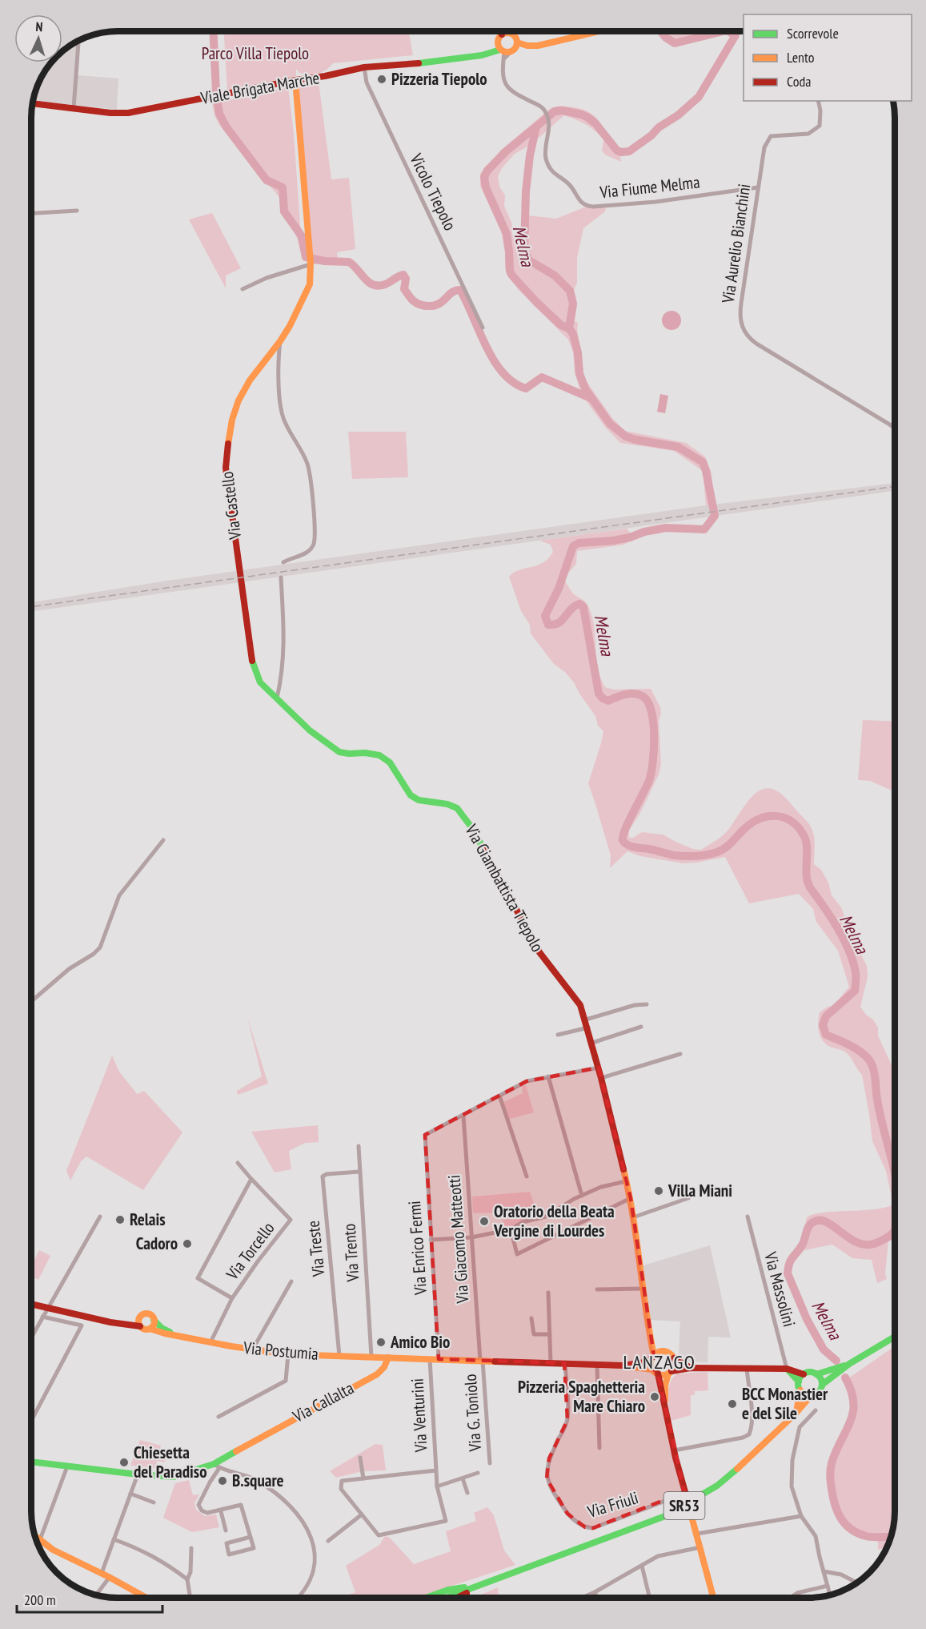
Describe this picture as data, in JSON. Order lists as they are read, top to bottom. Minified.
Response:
{"streets":{"main road":["Viale Brigata Marche","Via Castello","Via Giambattista Tiepolo","Via Postumia","Via Callalta","SR53"],"street":["Via Fiume Melma","Vicolo Tiepolo","Via Aurelio Bianchini","Via Giacomo Matteotti","Via Enrico Fermi","Via Treste","Via Torcello","Via Trento","Via Massolini","Via G. Toniolo","Via Venturini","Via Friuli"]},"crossings":[["Viale Brigata Marche","Via Fiume Melma"],["Viale Brigata Marche","Vicolo Tiepolo"],["Viale Brigata Marche","Via Castello"],["Via Fiume Melma","Via Aurelio Bianchini"],["Via Castello","Via Giambattista Tiepolo"],["Via Giacomo Matteotti","Via Enrico Fermi"],["Via Giacomo Matteotti","Via G. Toniolo"],["Via Treste","Via Trento"],["Via Treste","Via Postumia"],["Via Torcello","Via Postumia"],["Via Trento","Via Postumia"],["Via Postumia","Via Callalta"]],"districts":["LANZAGO"],"water":["Melma"],"parks":["Parco Villa Tiepolo"],"places":["Pizzeria Tiepolo","Villa Miani","Relais","Oratorio della Beata Vergine di Lourdes","Cadoro","Amico Bio","Pizzeria Spaghetteria Mare Chiaro","BCC Monastier e del Sile","Chiesetta del Paradiso","B.square"],"legend":["Scorrevole","Lento","Coda"],"scale_bar":"200 m","north":"top"}
